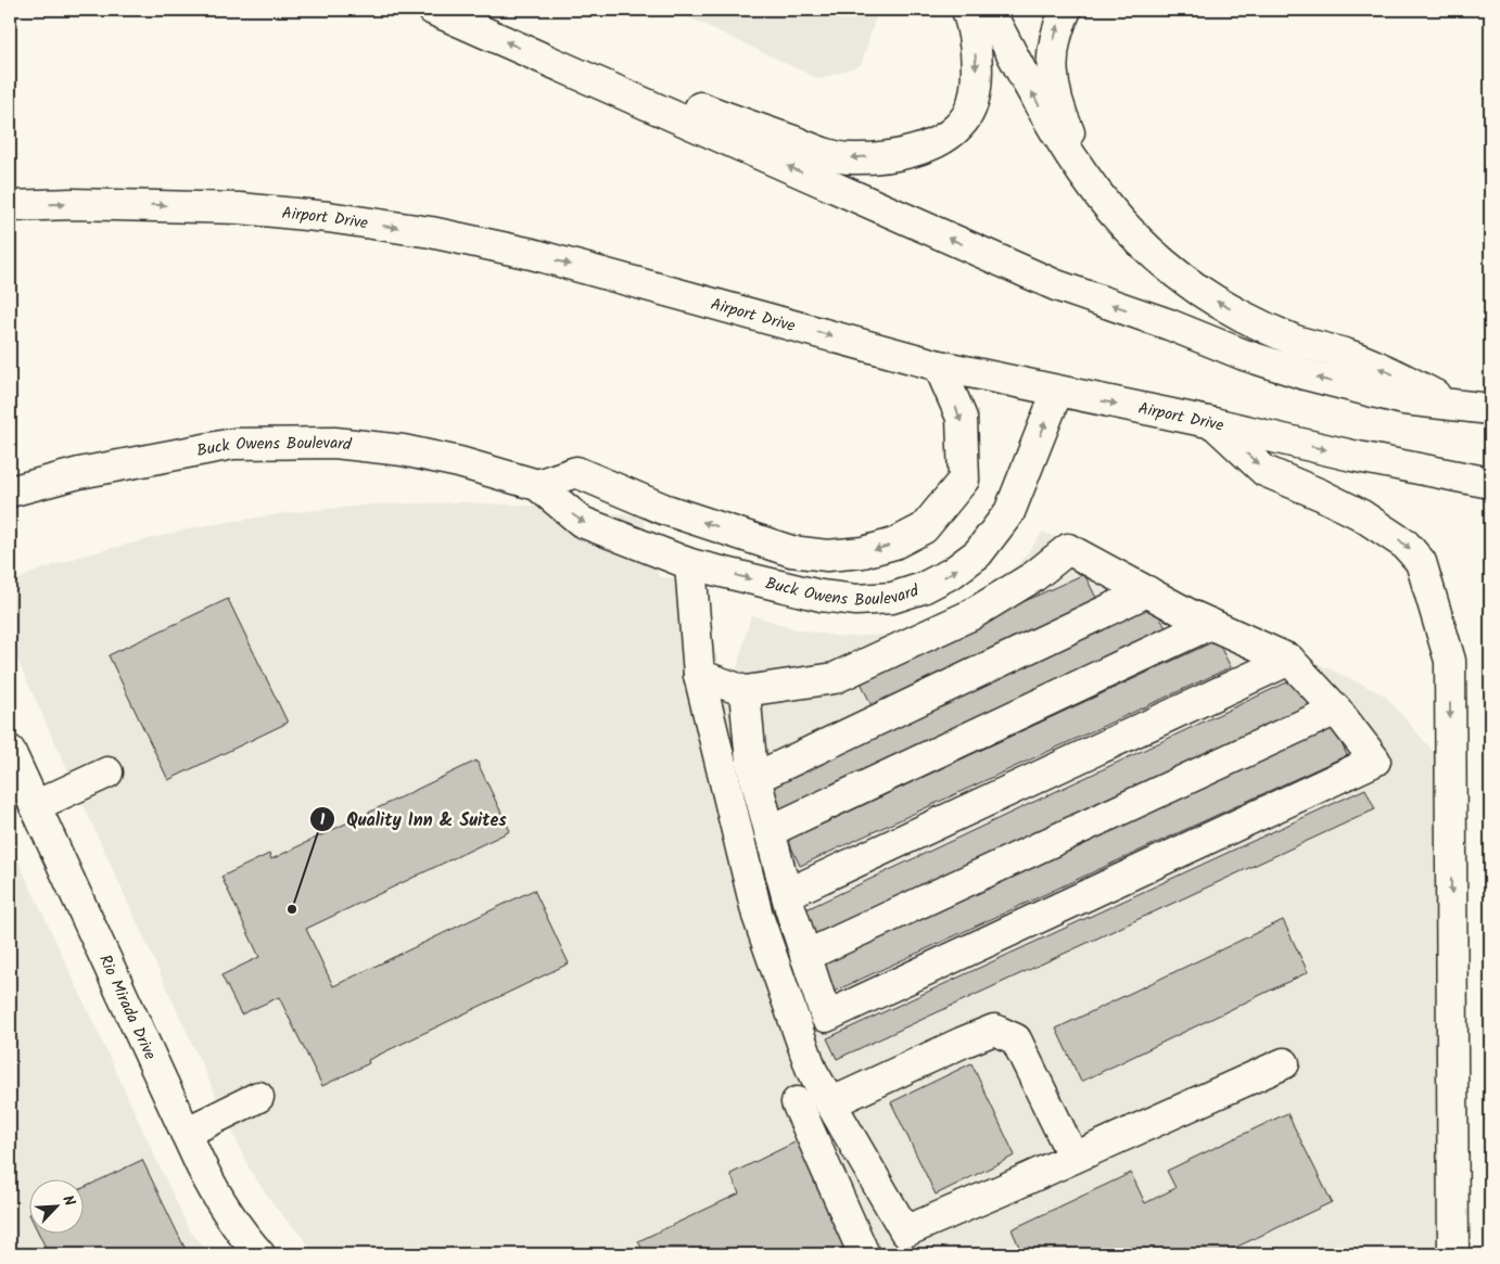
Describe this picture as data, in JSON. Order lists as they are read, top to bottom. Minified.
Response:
{"streets":{"main road":["Airport Drive","Buck Owens Boulevard","Rio Mirada Drive"]},"crossings":[["Airport Drive","Buck Owens Boulevard"]],"places":["Quality Inn & Suites"],"north":"top right"}
